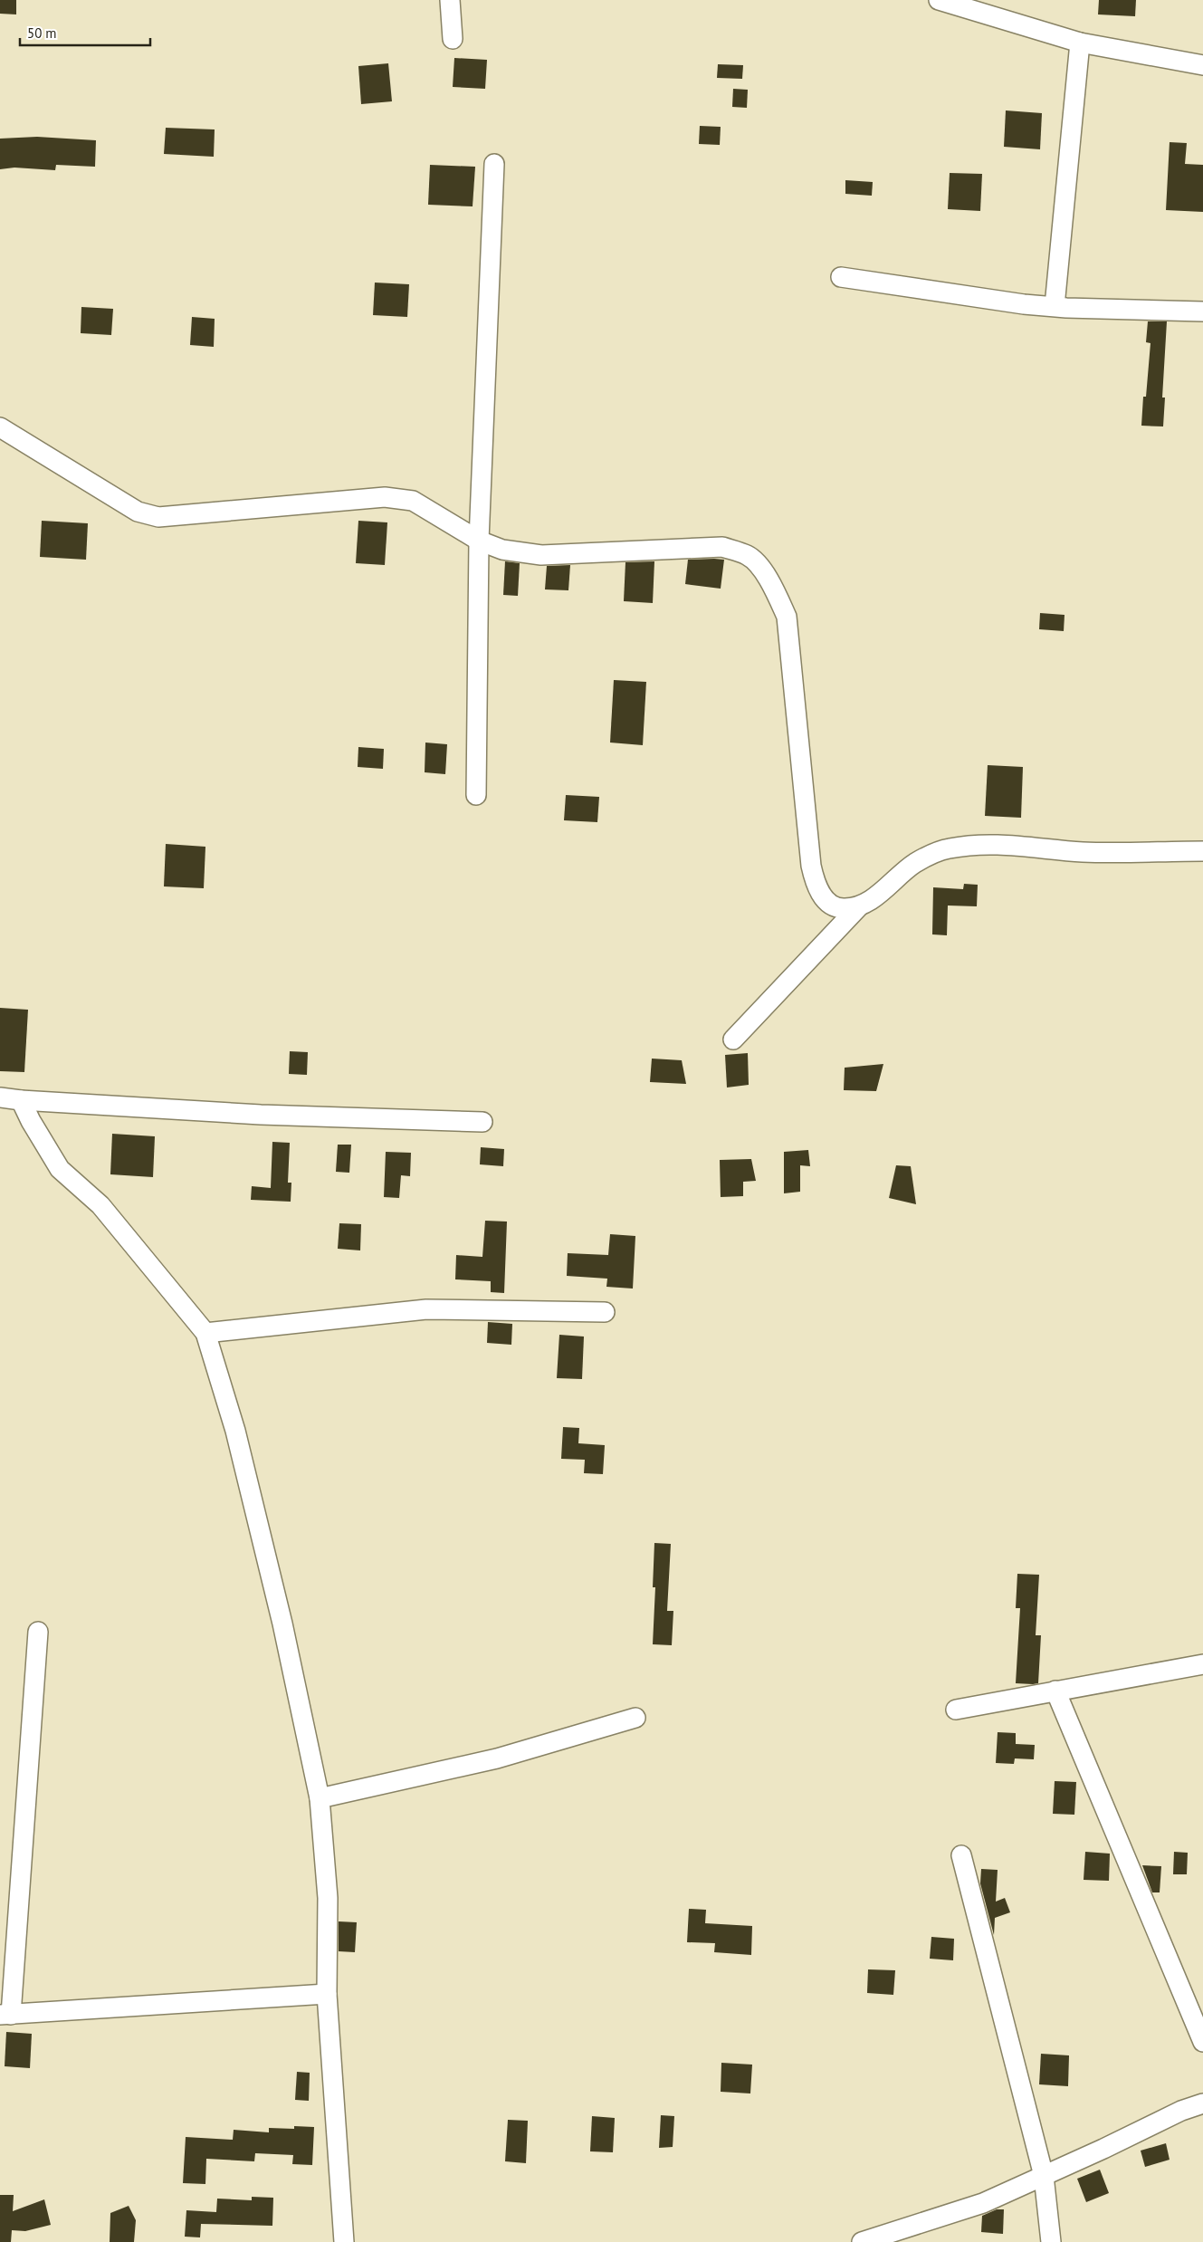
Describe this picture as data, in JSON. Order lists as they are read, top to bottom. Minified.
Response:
{"scale_bar":"50 m"}
